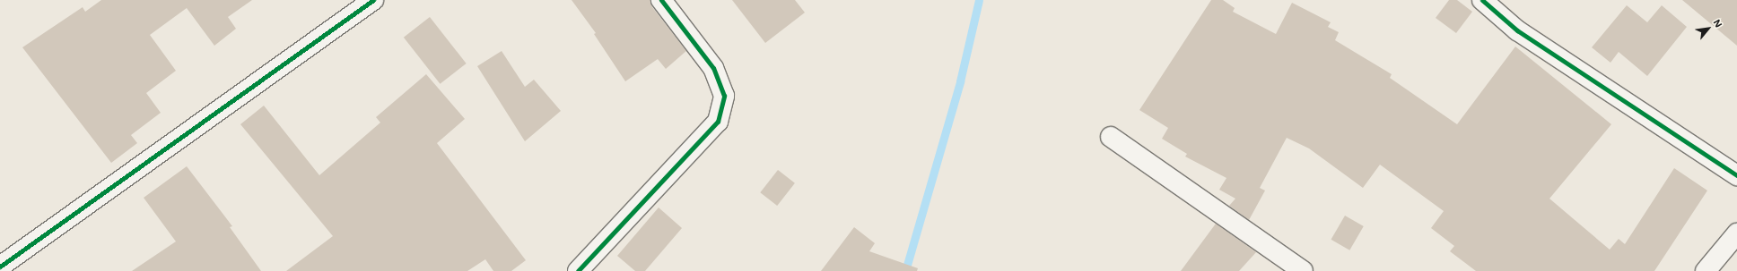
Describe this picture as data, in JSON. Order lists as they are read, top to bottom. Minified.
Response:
{"north":"top right"}
